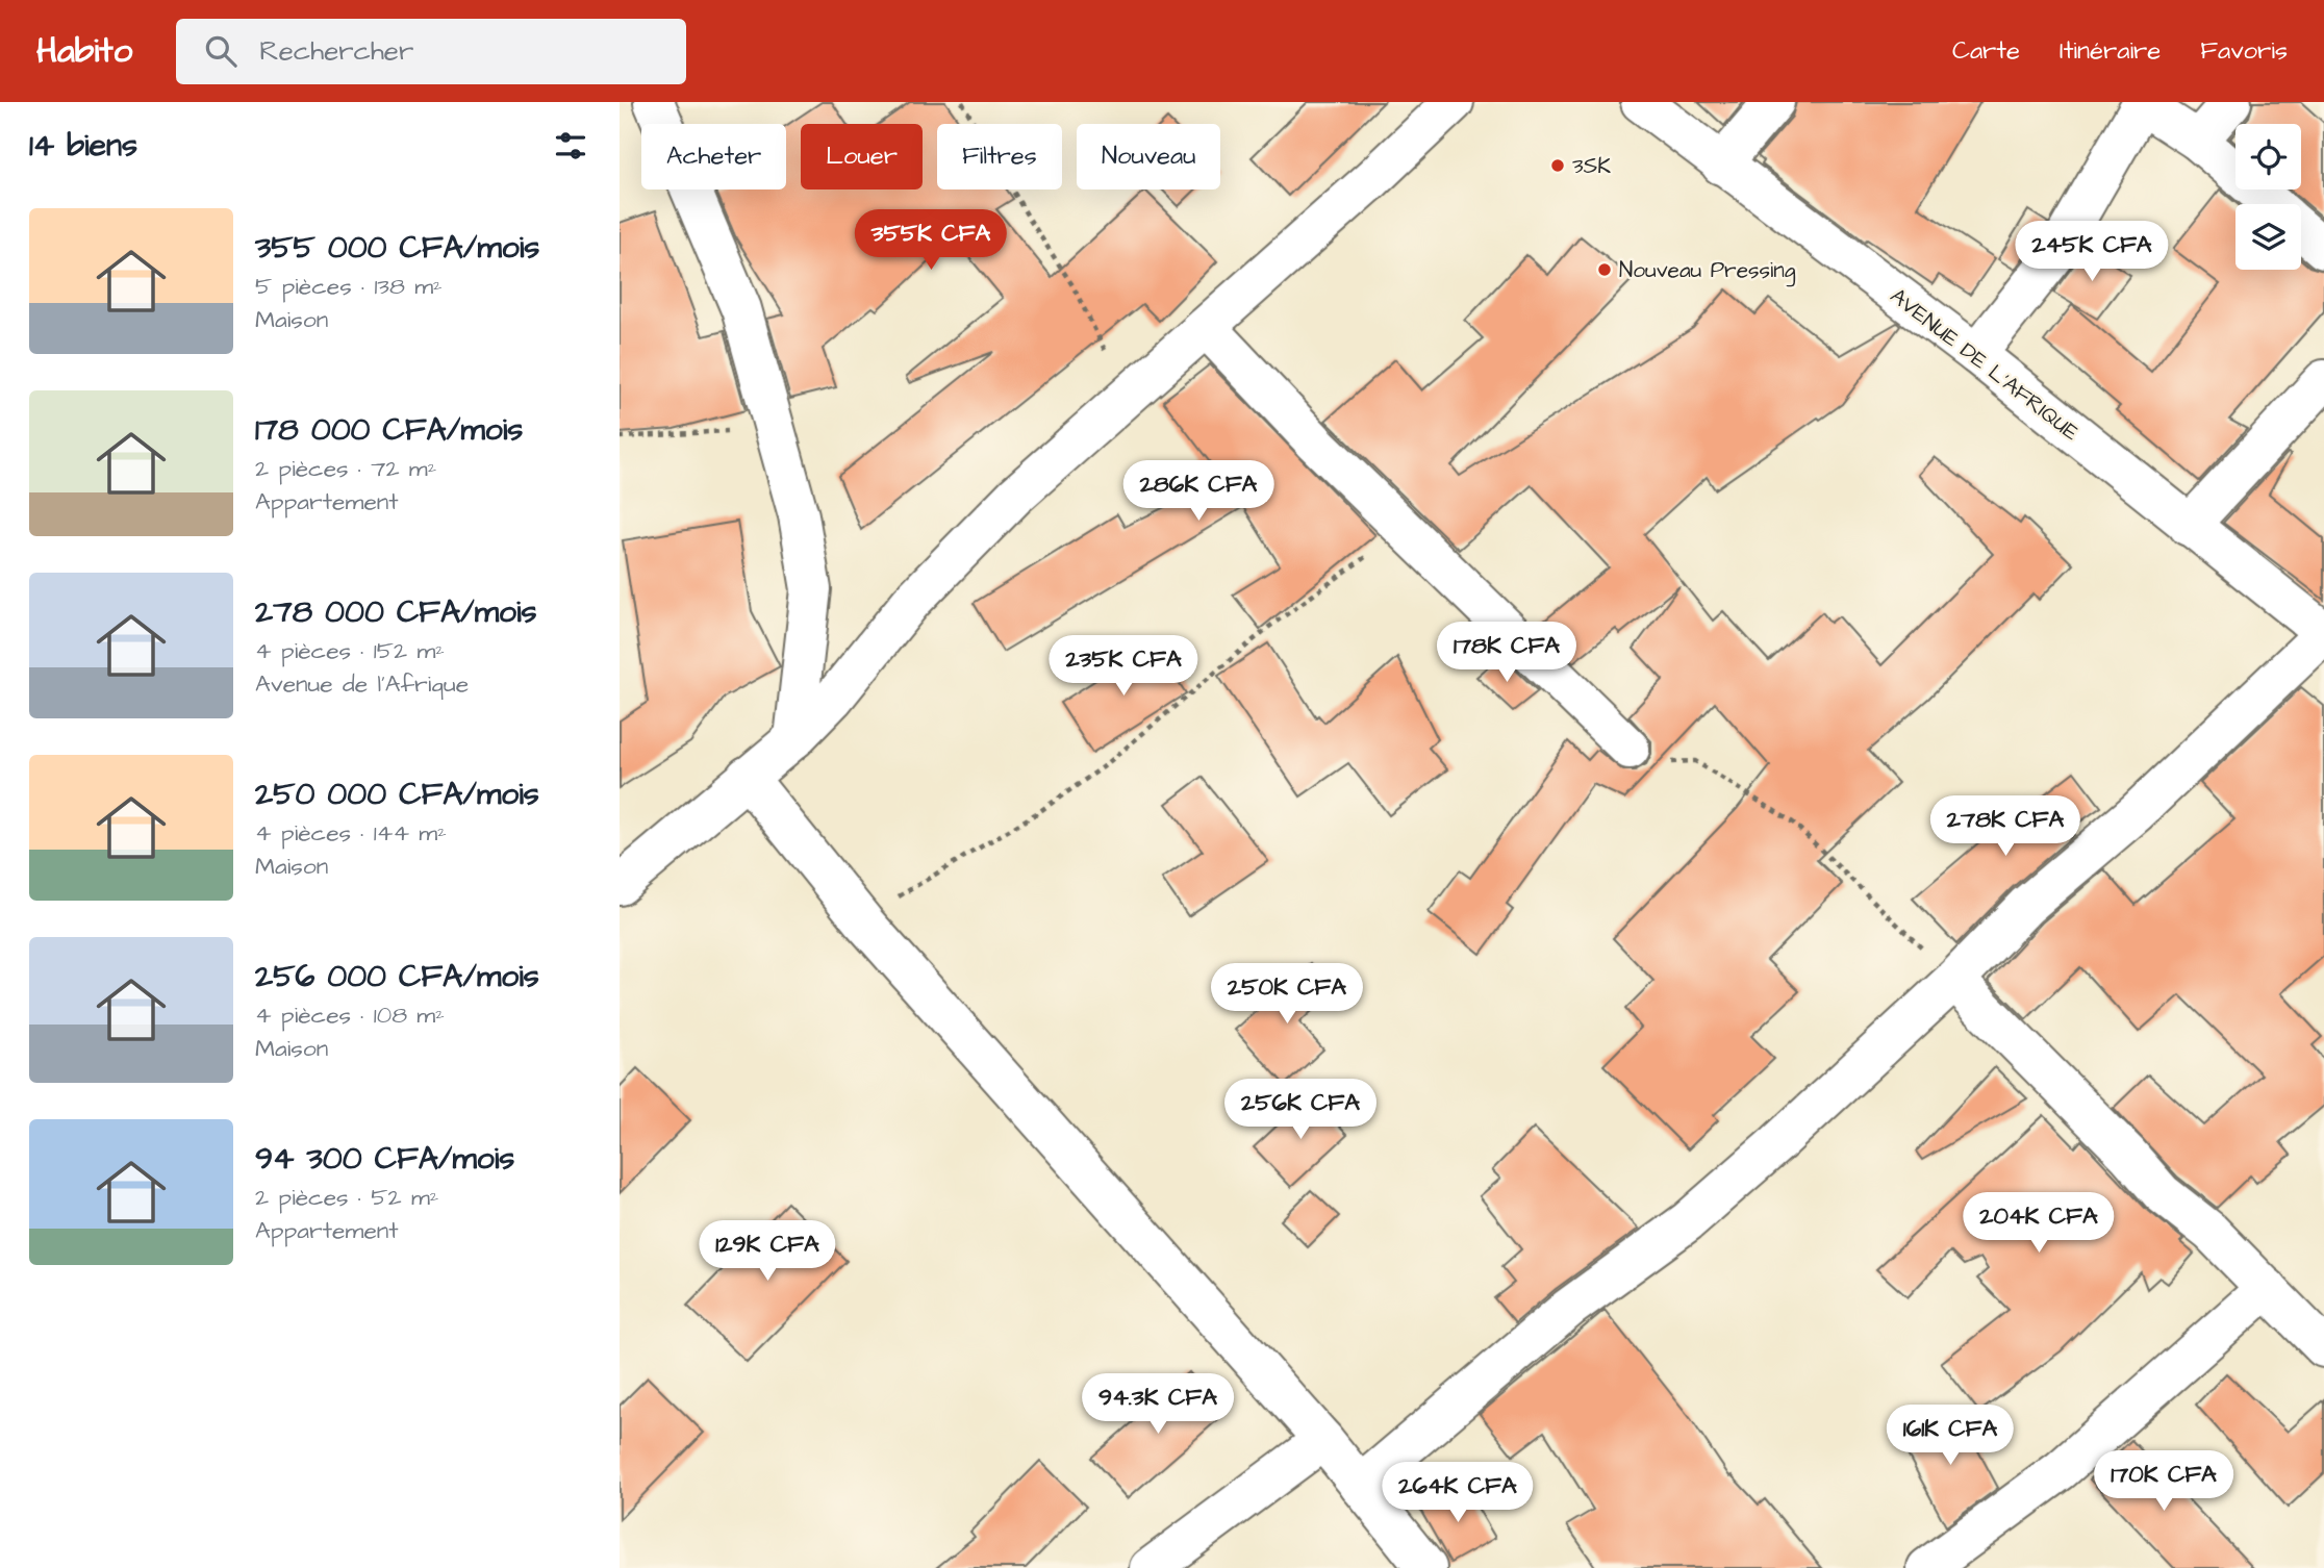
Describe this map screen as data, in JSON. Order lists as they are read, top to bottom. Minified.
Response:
{"streets":{"street":["AVENUE DE L'AFRIQUE"]},"places":["3SK","Nouveau Pressing"],"page":{"header":"Habito","search":"Rechercher","nav":["Carte","Itinéraire","Favoris"],"heading":"14 biens","chip":["Acheter","Louer","Filtres","Nouveau"],"list":[{"name":"355 000 CFA/mois","note":"5 pièces · 138 m² · Maison"},{"name":"178 000 CFA/mois","note":"2 pièces · 72 m² · Appartement"},{"name":"278 000 CFA/mois","note":"4 pièces · 152 m² · Avenue de l'Afrique"},{"name":"250 000 CFA/mois","note":"4 pièces · 144 m² · Maison"},{"name":"256 000 CFA/mois","note":"4 pièces · 108 m² · Maison"},{"name":"94 300 CFA/mois","note":"2 pièces · 52 m² · Appartement"}],"price":["355K CFA","245K CFA","286K CFA","178K CFA","235K CFA","278K CFA","250K CFA","256K CFA","204K CFA","129K CFA","94.3K CFA","161K CFA","170K CFA","264K CFA"]}}
